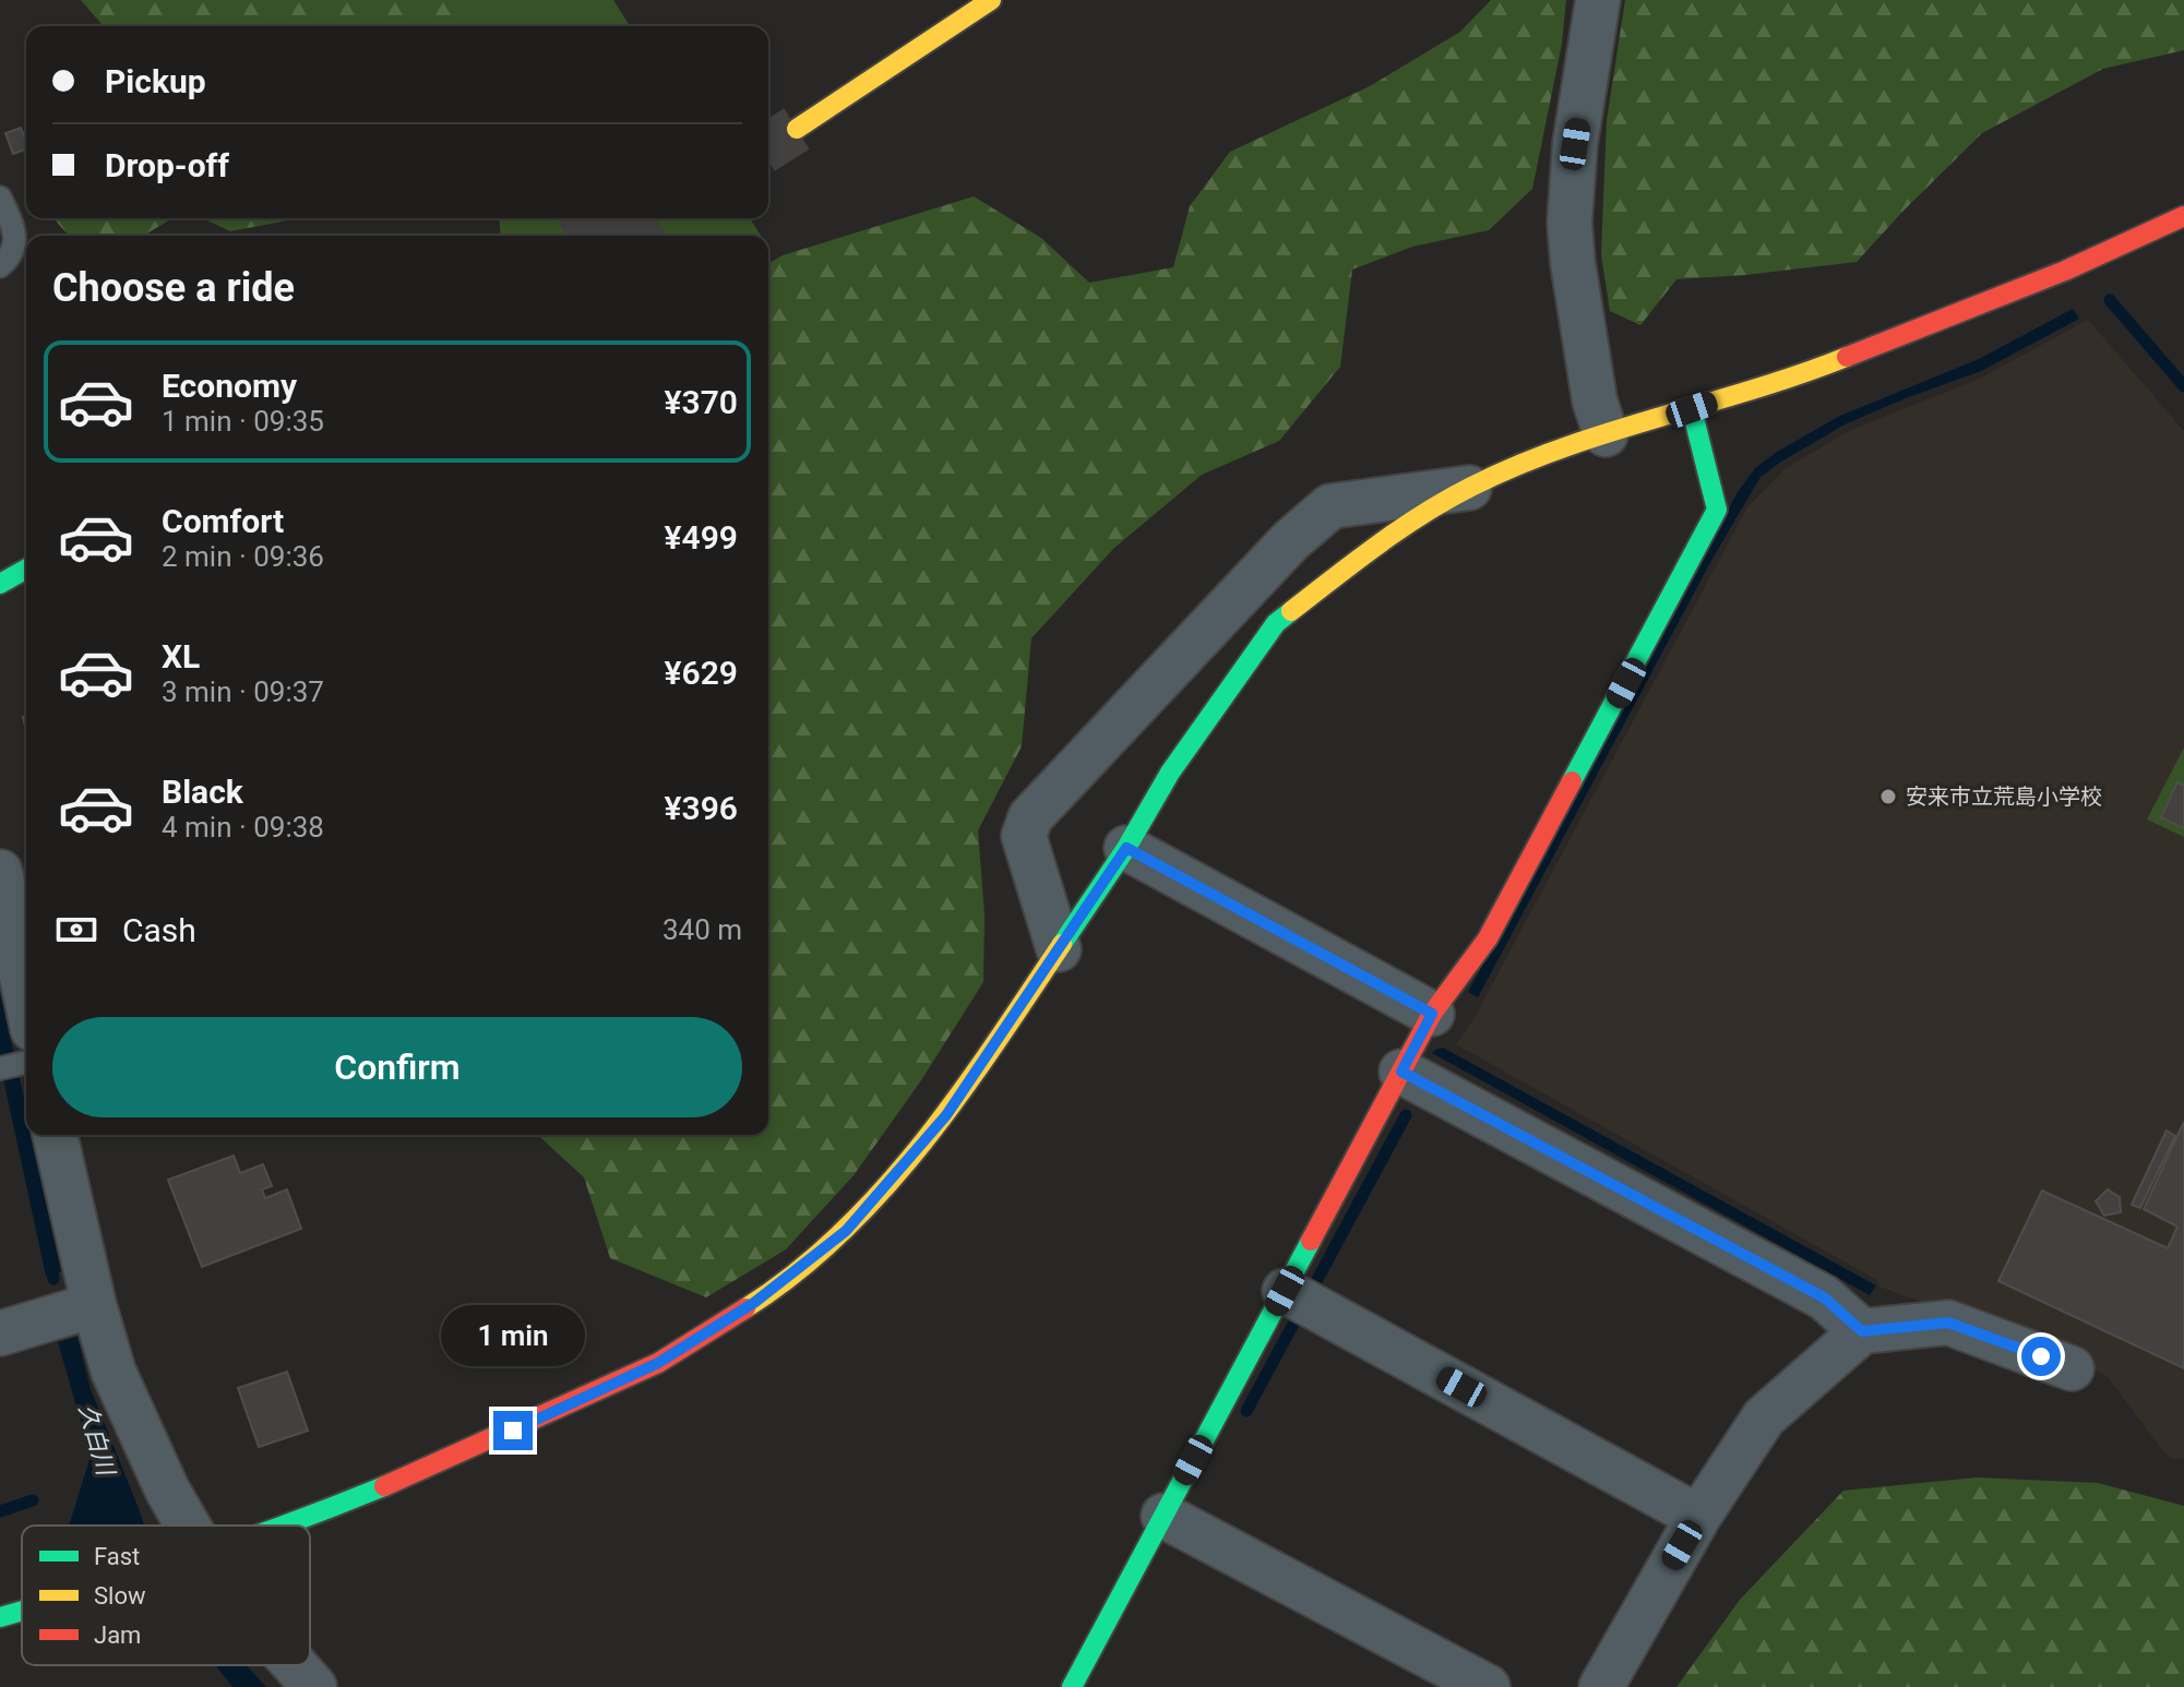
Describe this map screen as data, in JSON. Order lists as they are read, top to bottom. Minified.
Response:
{"water":["久白川"],"places":["安来市立荒島小学校"],"legend":["Fast","Slow","Jam"],"page":{"banner":["Pickup","Drop-off"],"heading":"Choose a ride","list":[{"name":"Economy","note":"1 min · 09:35","value":"¥370"},{"name":"Comfort","note":"2 min · 09:36","value":"¥499"},{"name":"XL","note":"3 min · 09:37","value":"¥629"},{"name":"Black","note":"4 min · 09:38","value":"¥396"}],"pay":["Cash","340 m"],"buttons":"Confirm","bubble":"1 min"}}
